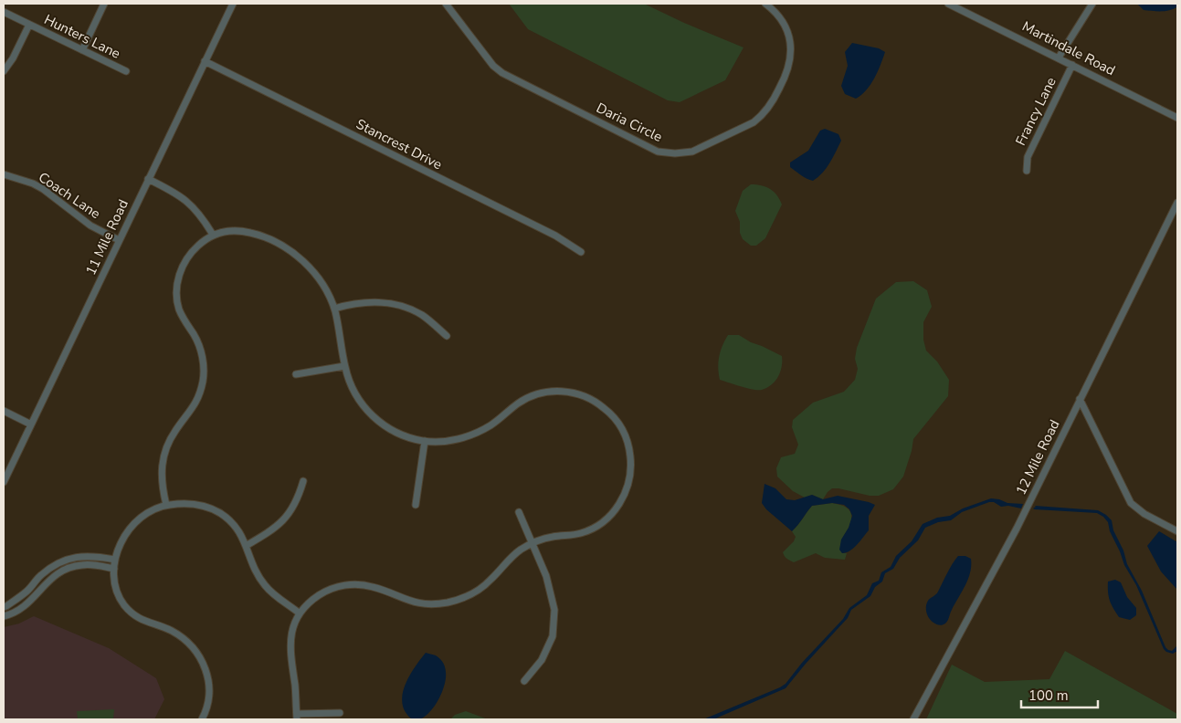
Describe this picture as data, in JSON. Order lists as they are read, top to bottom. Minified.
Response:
{"streets":{"street":["Hunters Lane","Martindale Road","Francy Lane","Daria Circle","Stancrest Drive","Coach Lane","11 Mile Road","12 Mile Road"]},"crossings":[["Martindale Road","Francy Lane"],["Stancrest Drive","11 Mile Road"],["Coach Lane","11 Mile Road"]],"scale_bar":"100 m"}
